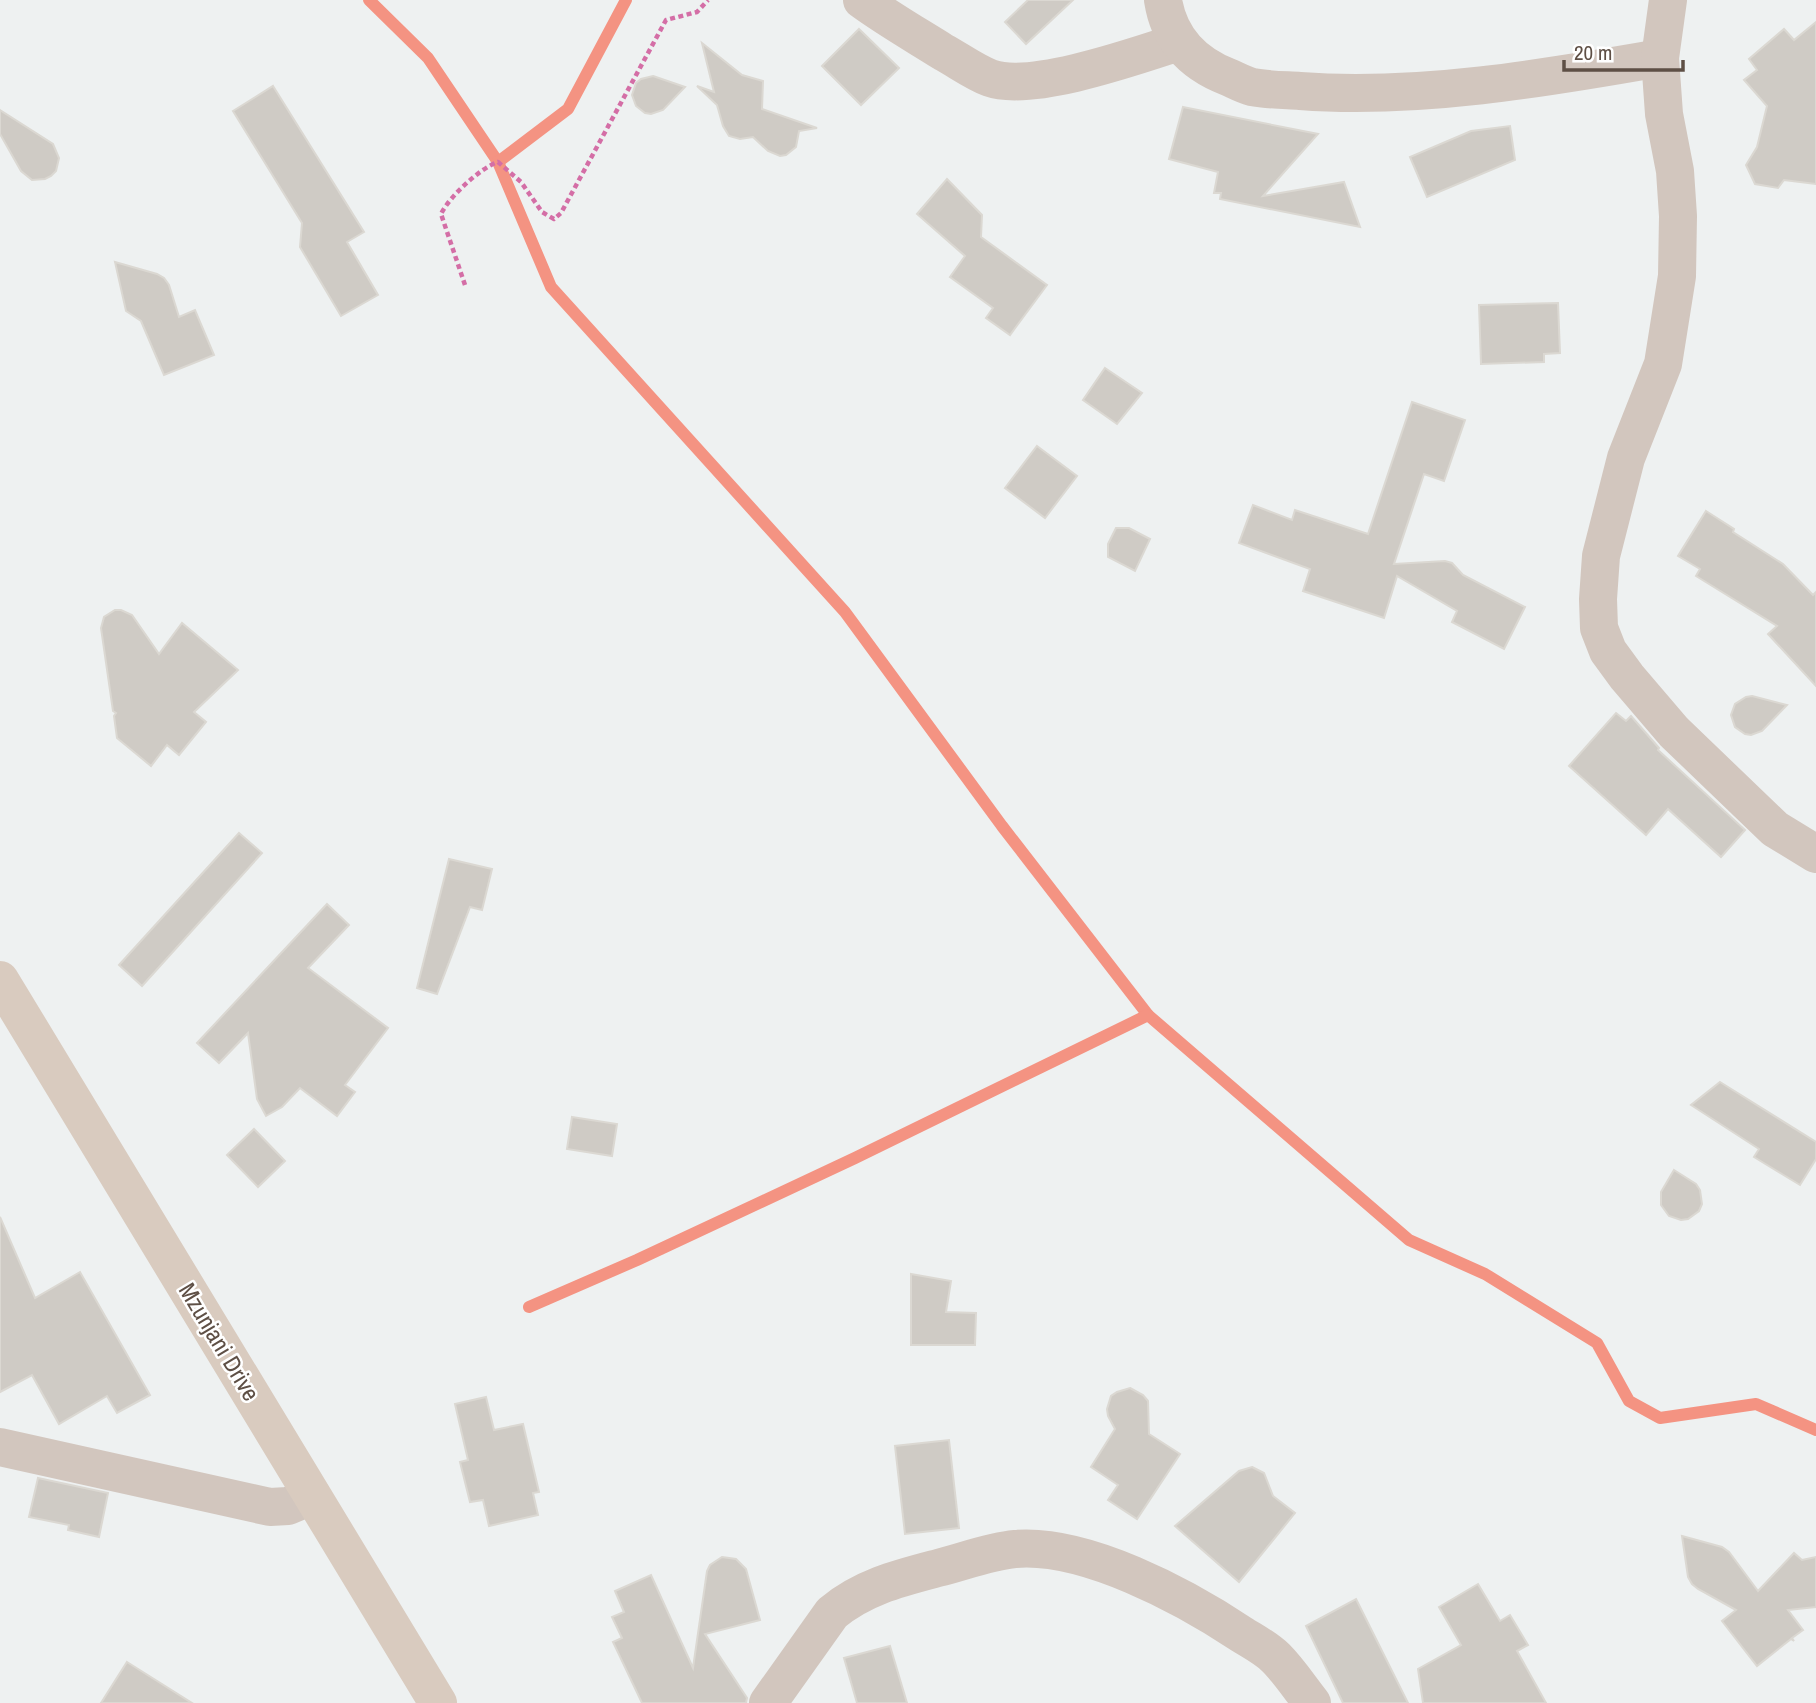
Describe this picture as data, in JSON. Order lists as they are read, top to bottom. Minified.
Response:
{"streets":{"main road":["Mzunjani Drive"]},"scale_bar":"20 m"}
